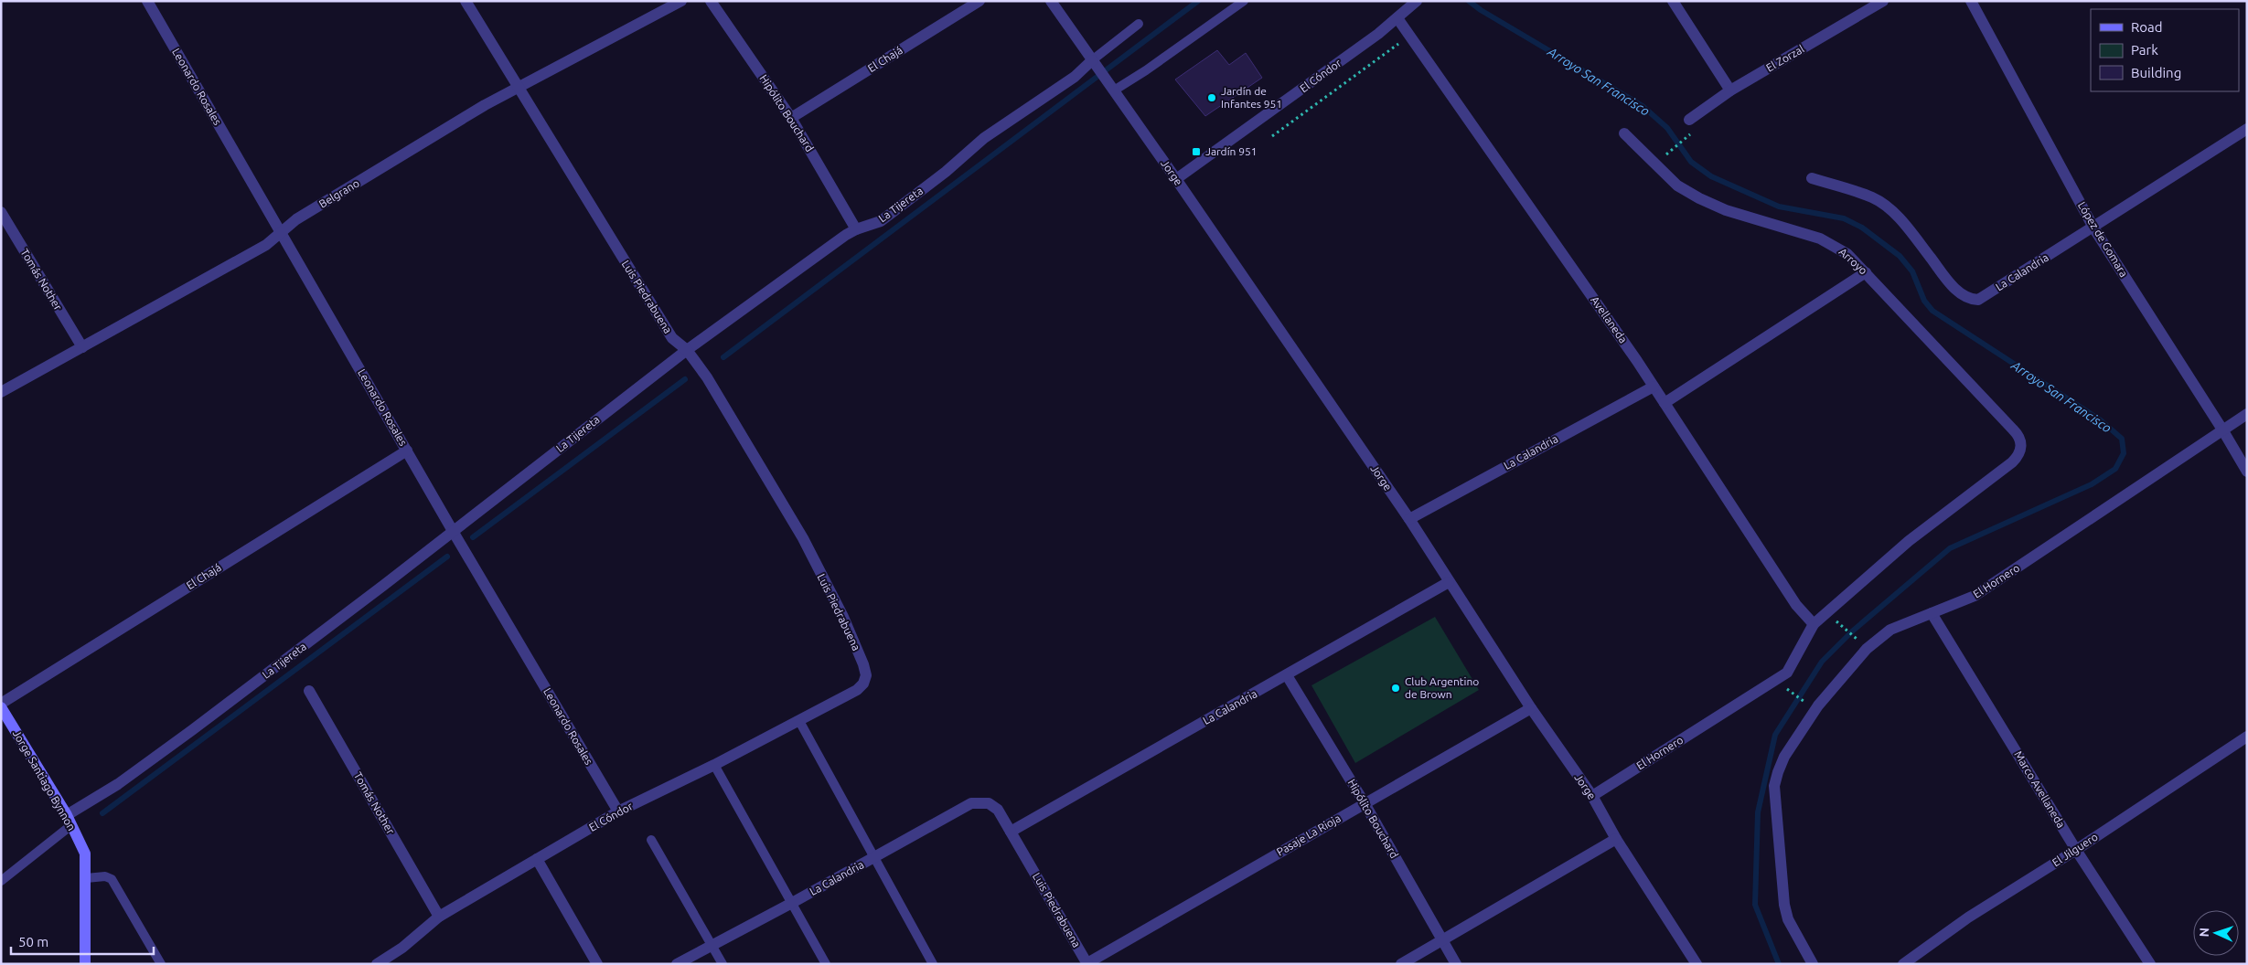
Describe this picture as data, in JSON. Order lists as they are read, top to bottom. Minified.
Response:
{"streets":{"street":["El Zorzal","El Chajá","El Cóndor","Leonardo Rosales","Hipólito Bouchard","Jorge","Belgrano","La Tijereta","López de Gomara","Arroyo","La Calandria","Tomás Nother","Luis Piedrabuena","Avellaneda","El Hornero","Jorge Santiago Bynnon","Marco Avellaneda","Pasaje La Rioja","El Jilguero"]},"crossings":[["El Chajá","Leonardo Rosales"],["El Chajá","Hipólito Bouchard"],["El Cóndor","Leonardo Rosales"],["El Cóndor","Jorge"],["El Cóndor","Tomás Nother"],["El Cóndor","Luis Piedrabuena"],["El Cóndor","Avellaneda"],["Leonardo Rosales","Belgrano"],["Leonardo Rosales","La Tijereta"],["Hipólito Bouchard","La Tijereta"],["Hipólito Bouchard","La Calandria"],["Hipólito Bouchard","Pasaje La Rioja"],["Jorge","La Tijereta"],["Jorge","La Calandria"],["Jorge","El Hornero"],["Jorge","Pasaje La Rioja"],["Belgrano","Tomás Nother"],["Belgrano","Luis Piedrabuena"],["La Tijereta","Luis Piedrabuena"],["La Tijereta","Jorge Santiago Bynnon"],["López de Gomara","La Calandria"],["López de Gomara","El Hornero"],["Arroyo","El Hornero"],["La Calandria","Luis Piedrabuena"],["La Calandria","Avellaneda"],["Luis Piedrabuena","Pasaje La Rioja"],["Avellaneda","El Hornero"],["El Hornero","Marco Avellaneda"],["Marco Avellaneda","El Jilguero"]],"water":["Arroyo San Francisco"],"places":{"other":["Jardín de Infantes 951","Club Argentino de Brown"],"transit":["Jardín 951"]},"legend":["Road","Park","Building"],"scale_bar":"50 m","north":"left"}
